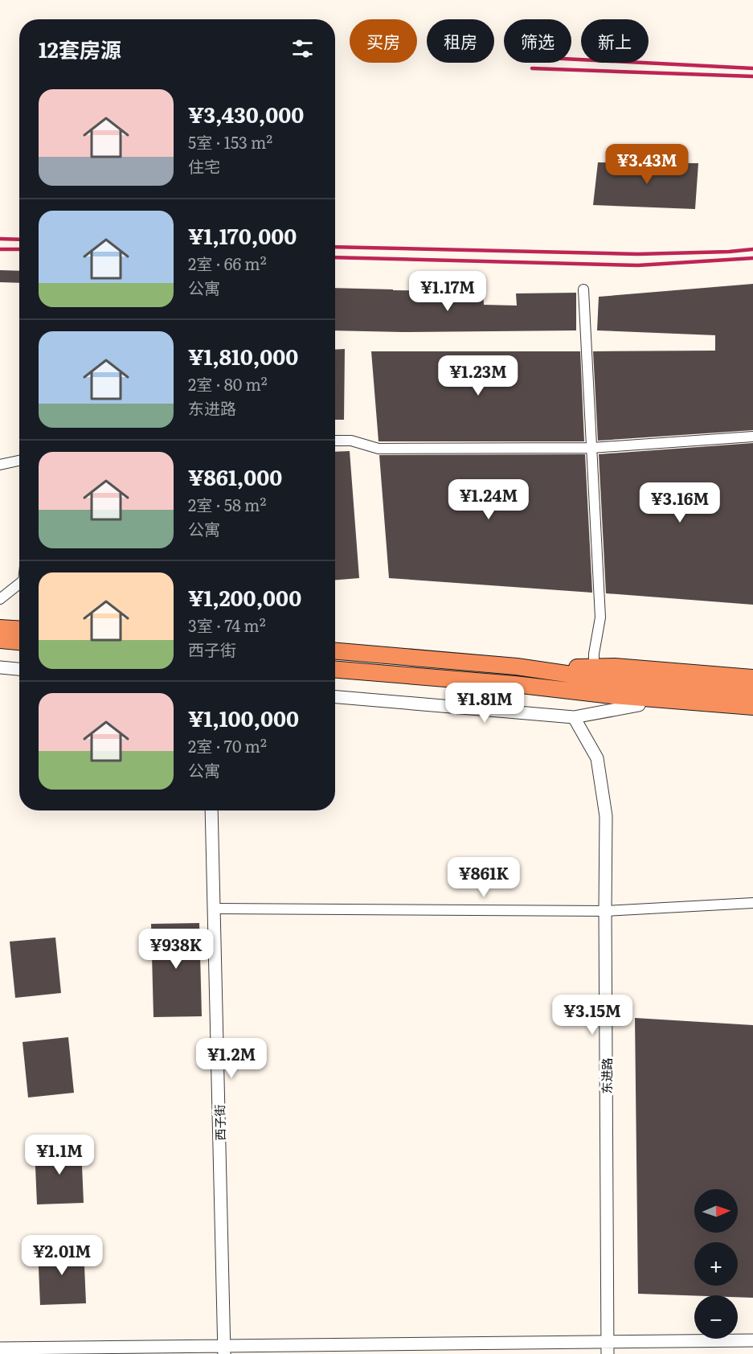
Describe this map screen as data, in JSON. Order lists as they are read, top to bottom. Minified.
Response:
{"streets":{"street":["东进路","西子街"]},"north":"right","page":{"chip":["买房","租房","筛选","新上"],"heading":"12套房源","list":[{"name":"¥3,430,000","note":"5室 · 153 m² · 住宅"},{"name":"¥1,170,000","note":"2室 · 66 m² · 公寓"},{"name":"¥1,810,000","note":"2室 · 80 m² · 东进路"},{"name":"¥861,000","note":"2室 · 58 m² · 公寓"},{"name":"¥1,200,000","note":"3室 · 74 m² · 西子街"},{"name":"¥1,100,000","note":"2室 · 70 m² · 公寓"}],"price":["¥3.43M","¥1.17M","¥1.23M","¥1.24M","¥3.16M","¥1.81M","¥861K","¥938K","¥3.15M","¥1.2M","¥1.1M","¥2.01M"],"map_buttons":["+","−"]}}
